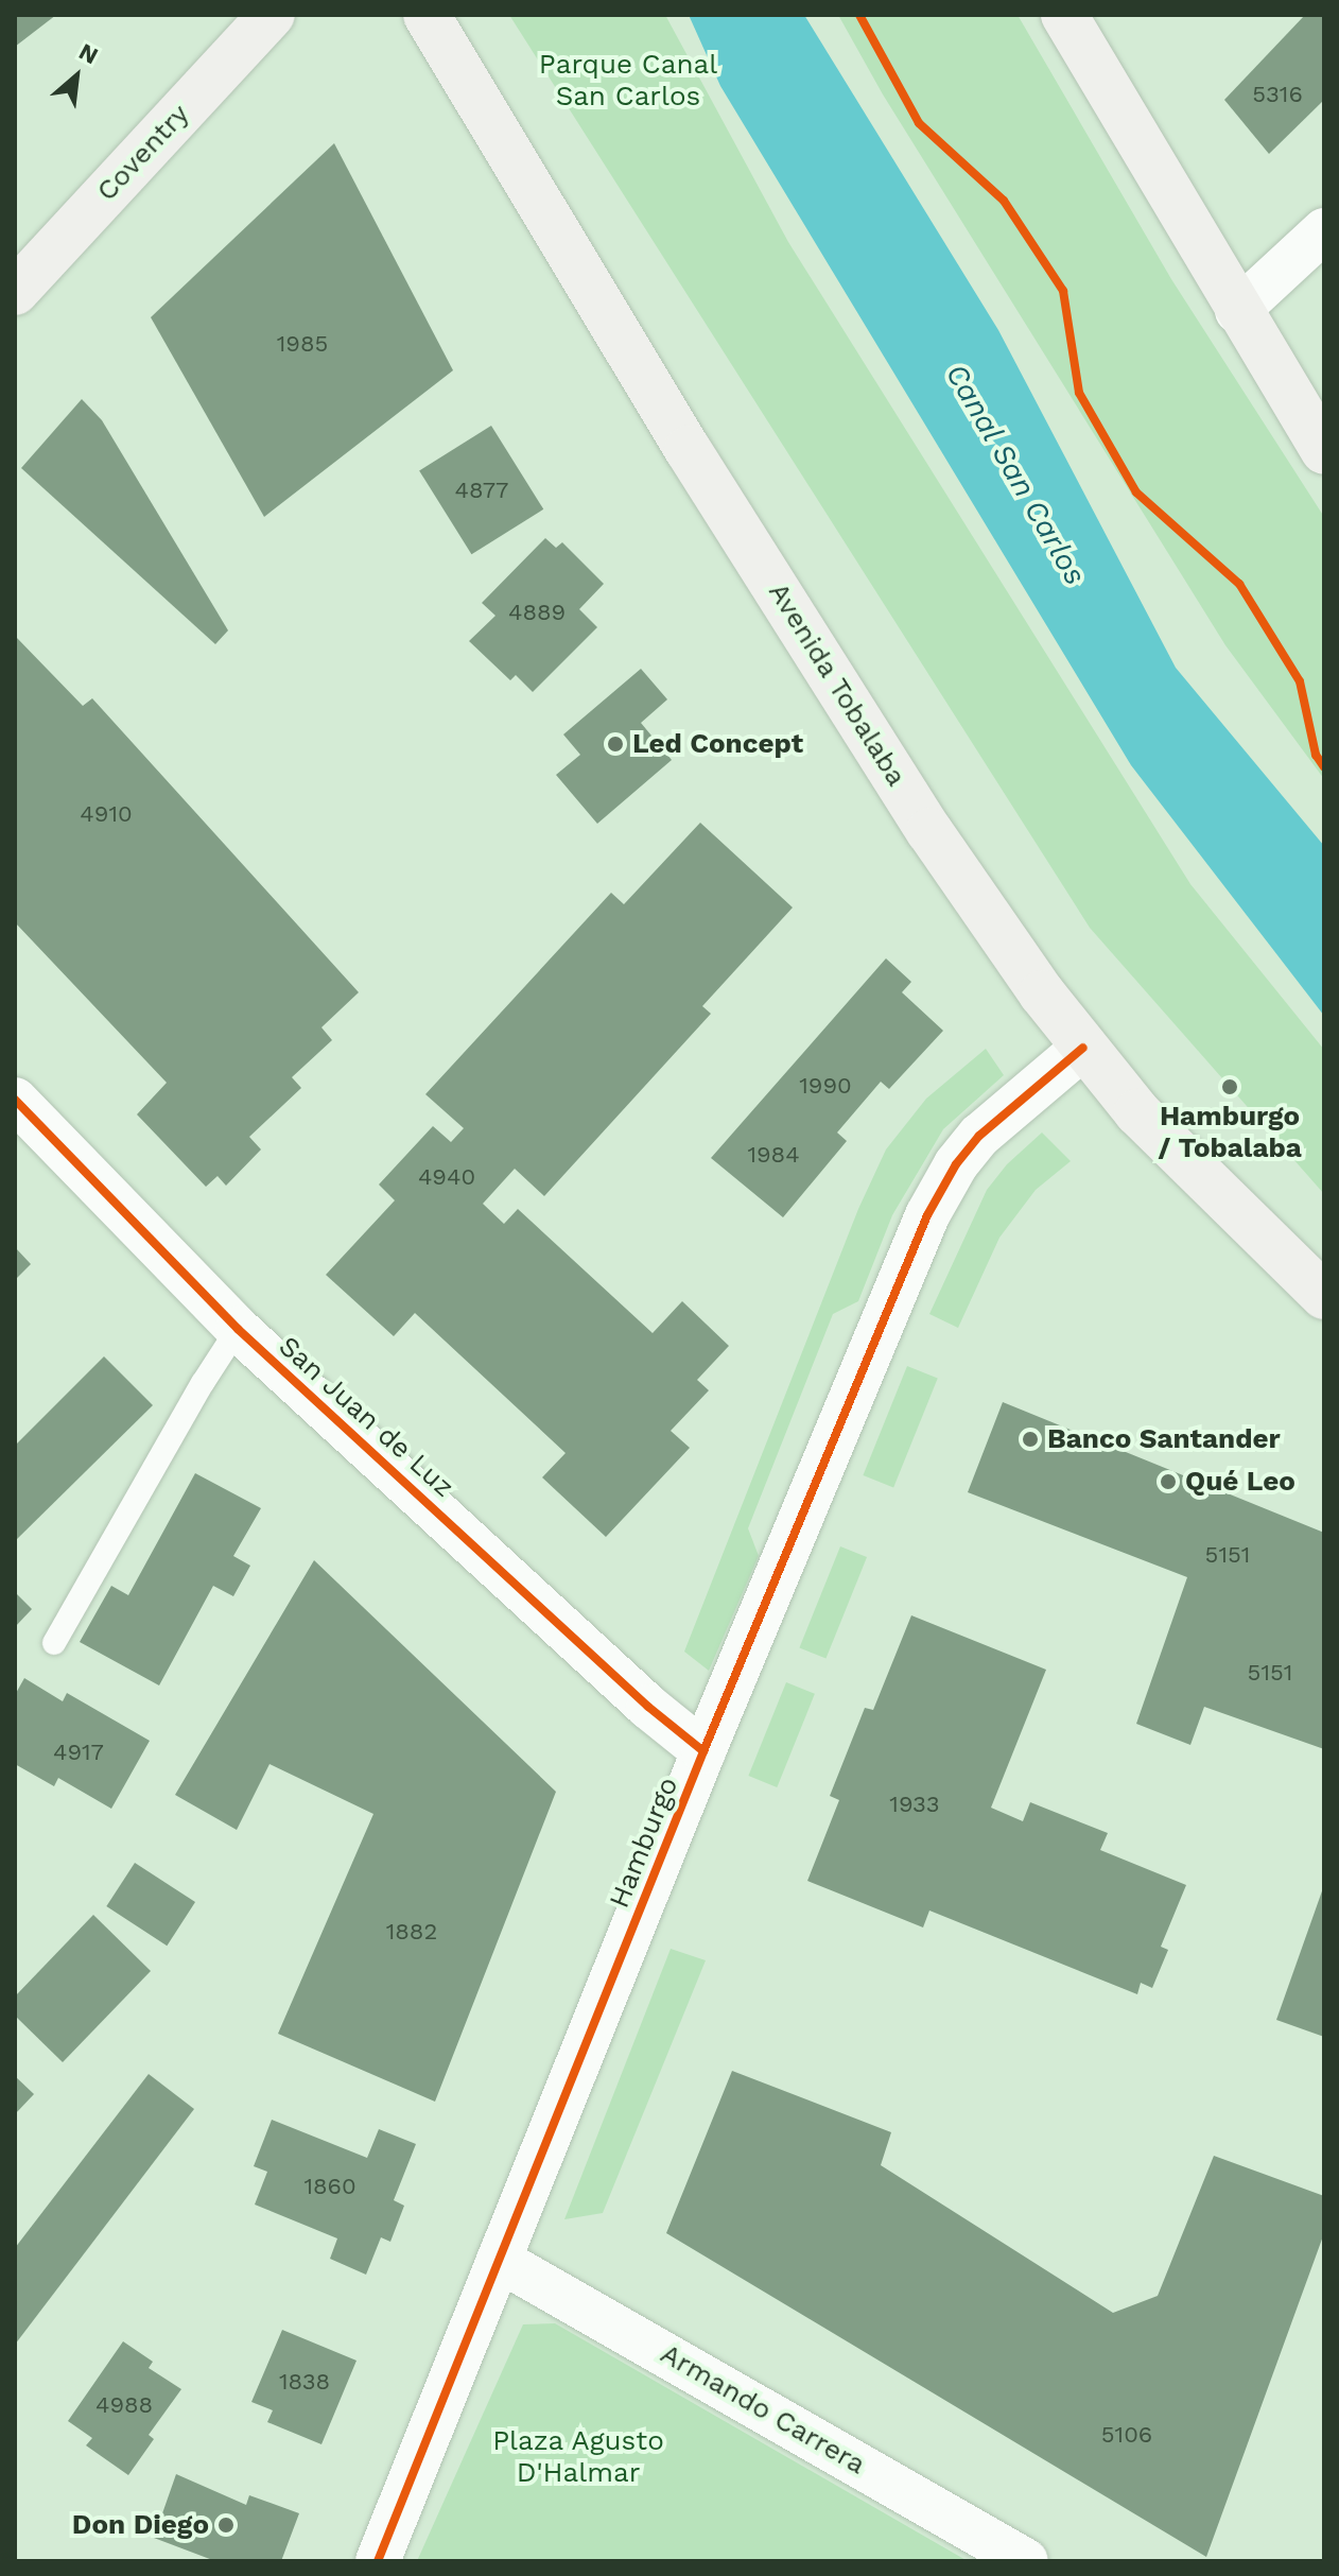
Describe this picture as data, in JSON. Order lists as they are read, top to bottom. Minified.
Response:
{"streets":{"main road":["Coventry","Avenida Tobalaba"],"street":["San Juan de Luz","Hamburgo","Armando Carrera"]},"crossings":[["Avenida Tobalaba","Hamburgo"],["San Juan de Luz","Hamburgo"],["Hamburgo","Armando Carrera"]],"water":["Canal San Carlos"],"parks":["Parque Canal San Carlos","Plaza Agusto D'Halmar"],"places":["Led Concept","Hamburgo / Tobalaba","Banco Santander","Qué Leo","Don Diego"],"house_numbers":["5316","1985","4877","4889","4910","1990","1984","4940","5151","5151","4917","1933","1882","1860","1838","4988","5106"],"north":"top right"}
